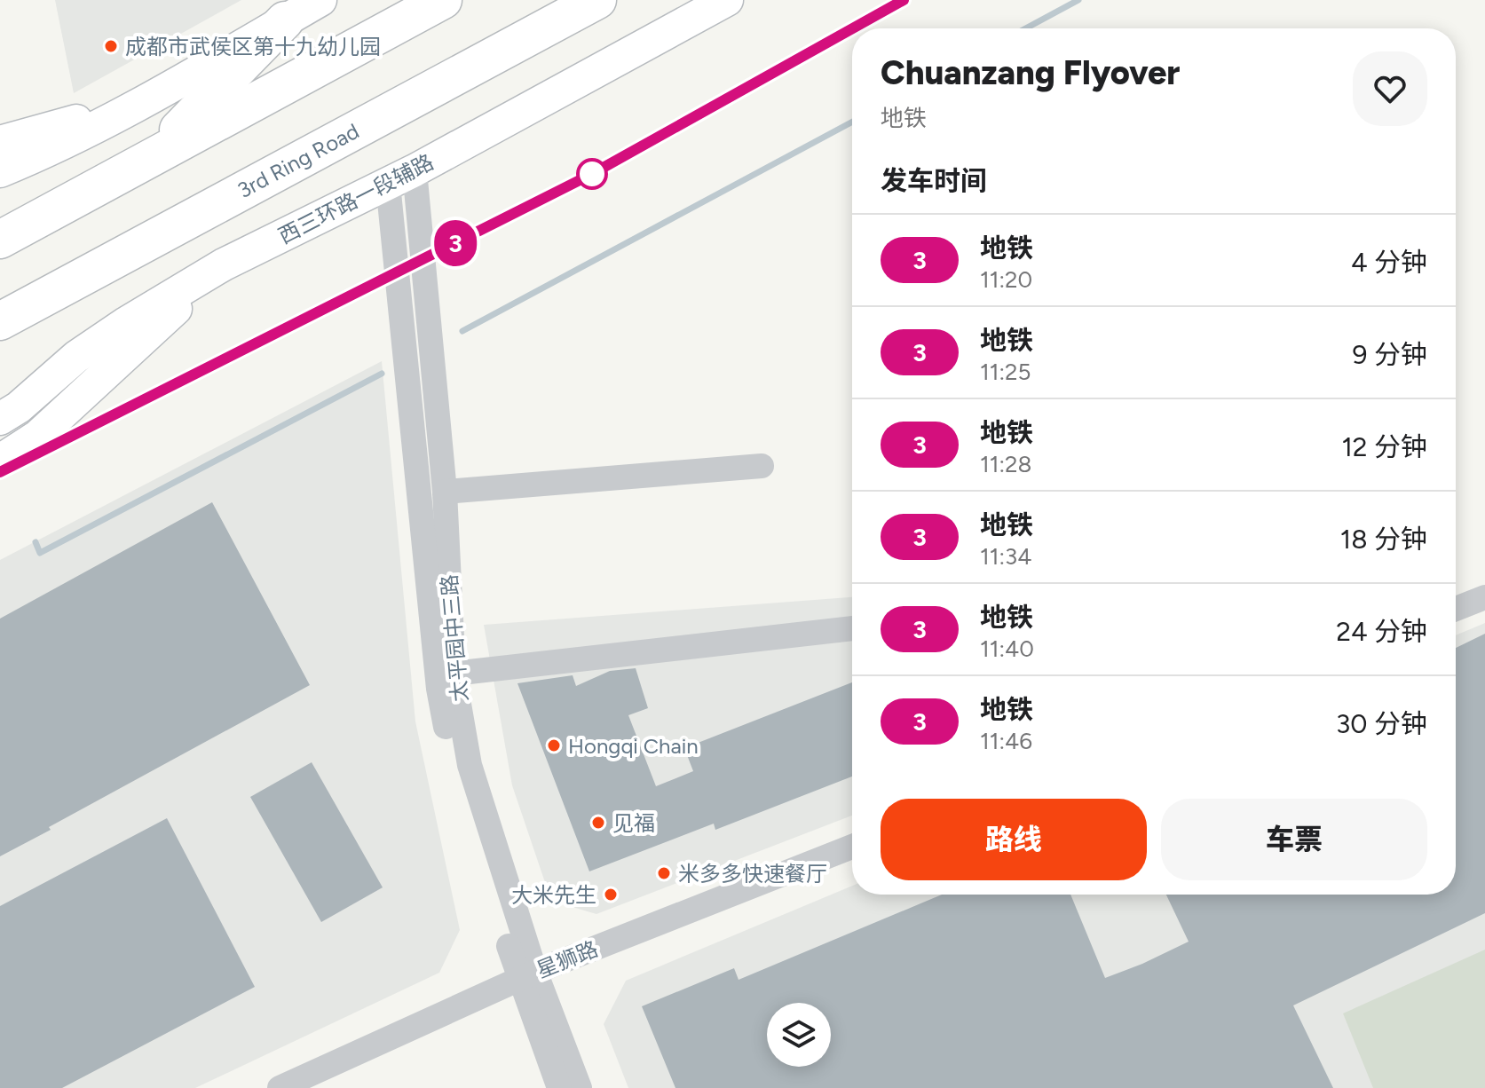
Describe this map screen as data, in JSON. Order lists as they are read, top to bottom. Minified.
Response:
{"streets":{"highway":["3rd Ring Road"],"main road":["西三环路一段辅路"],"street":["太平园中三路","星狮路"]},"crossings":[["西三环路一段辅路","太平园中三路"],["太平园中三路","星狮路"]],"places":["成都市武侯区第十九幼儿园","Hongqi Chain","见福","米多多快速餐厅","大米先生"],"lines":["metro line 3"],"page":{"on_map":"3","heading":[["Chuanzang Flyover","地铁"],"发车时间"],"list":[{"mark":"3","name":"地铁","note":"11:20","value":"4 分钟"},{"mark":"3","name":"地铁","note":"11:25","value":"9 分钟"},{"mark":"3","name":"地铁","note":"11:28","value":"12 分钟"},{"mark":"3","name":"地铁","note":"11:34","value":"18 分钟"},{"mark":"3","name":"地铁","note":"11:40","value":"24 分钟"},{"mark":"3","name":"地铁","note":"11:46","value":"30 分钟"}],"buttons":["路线","车票"]}}
